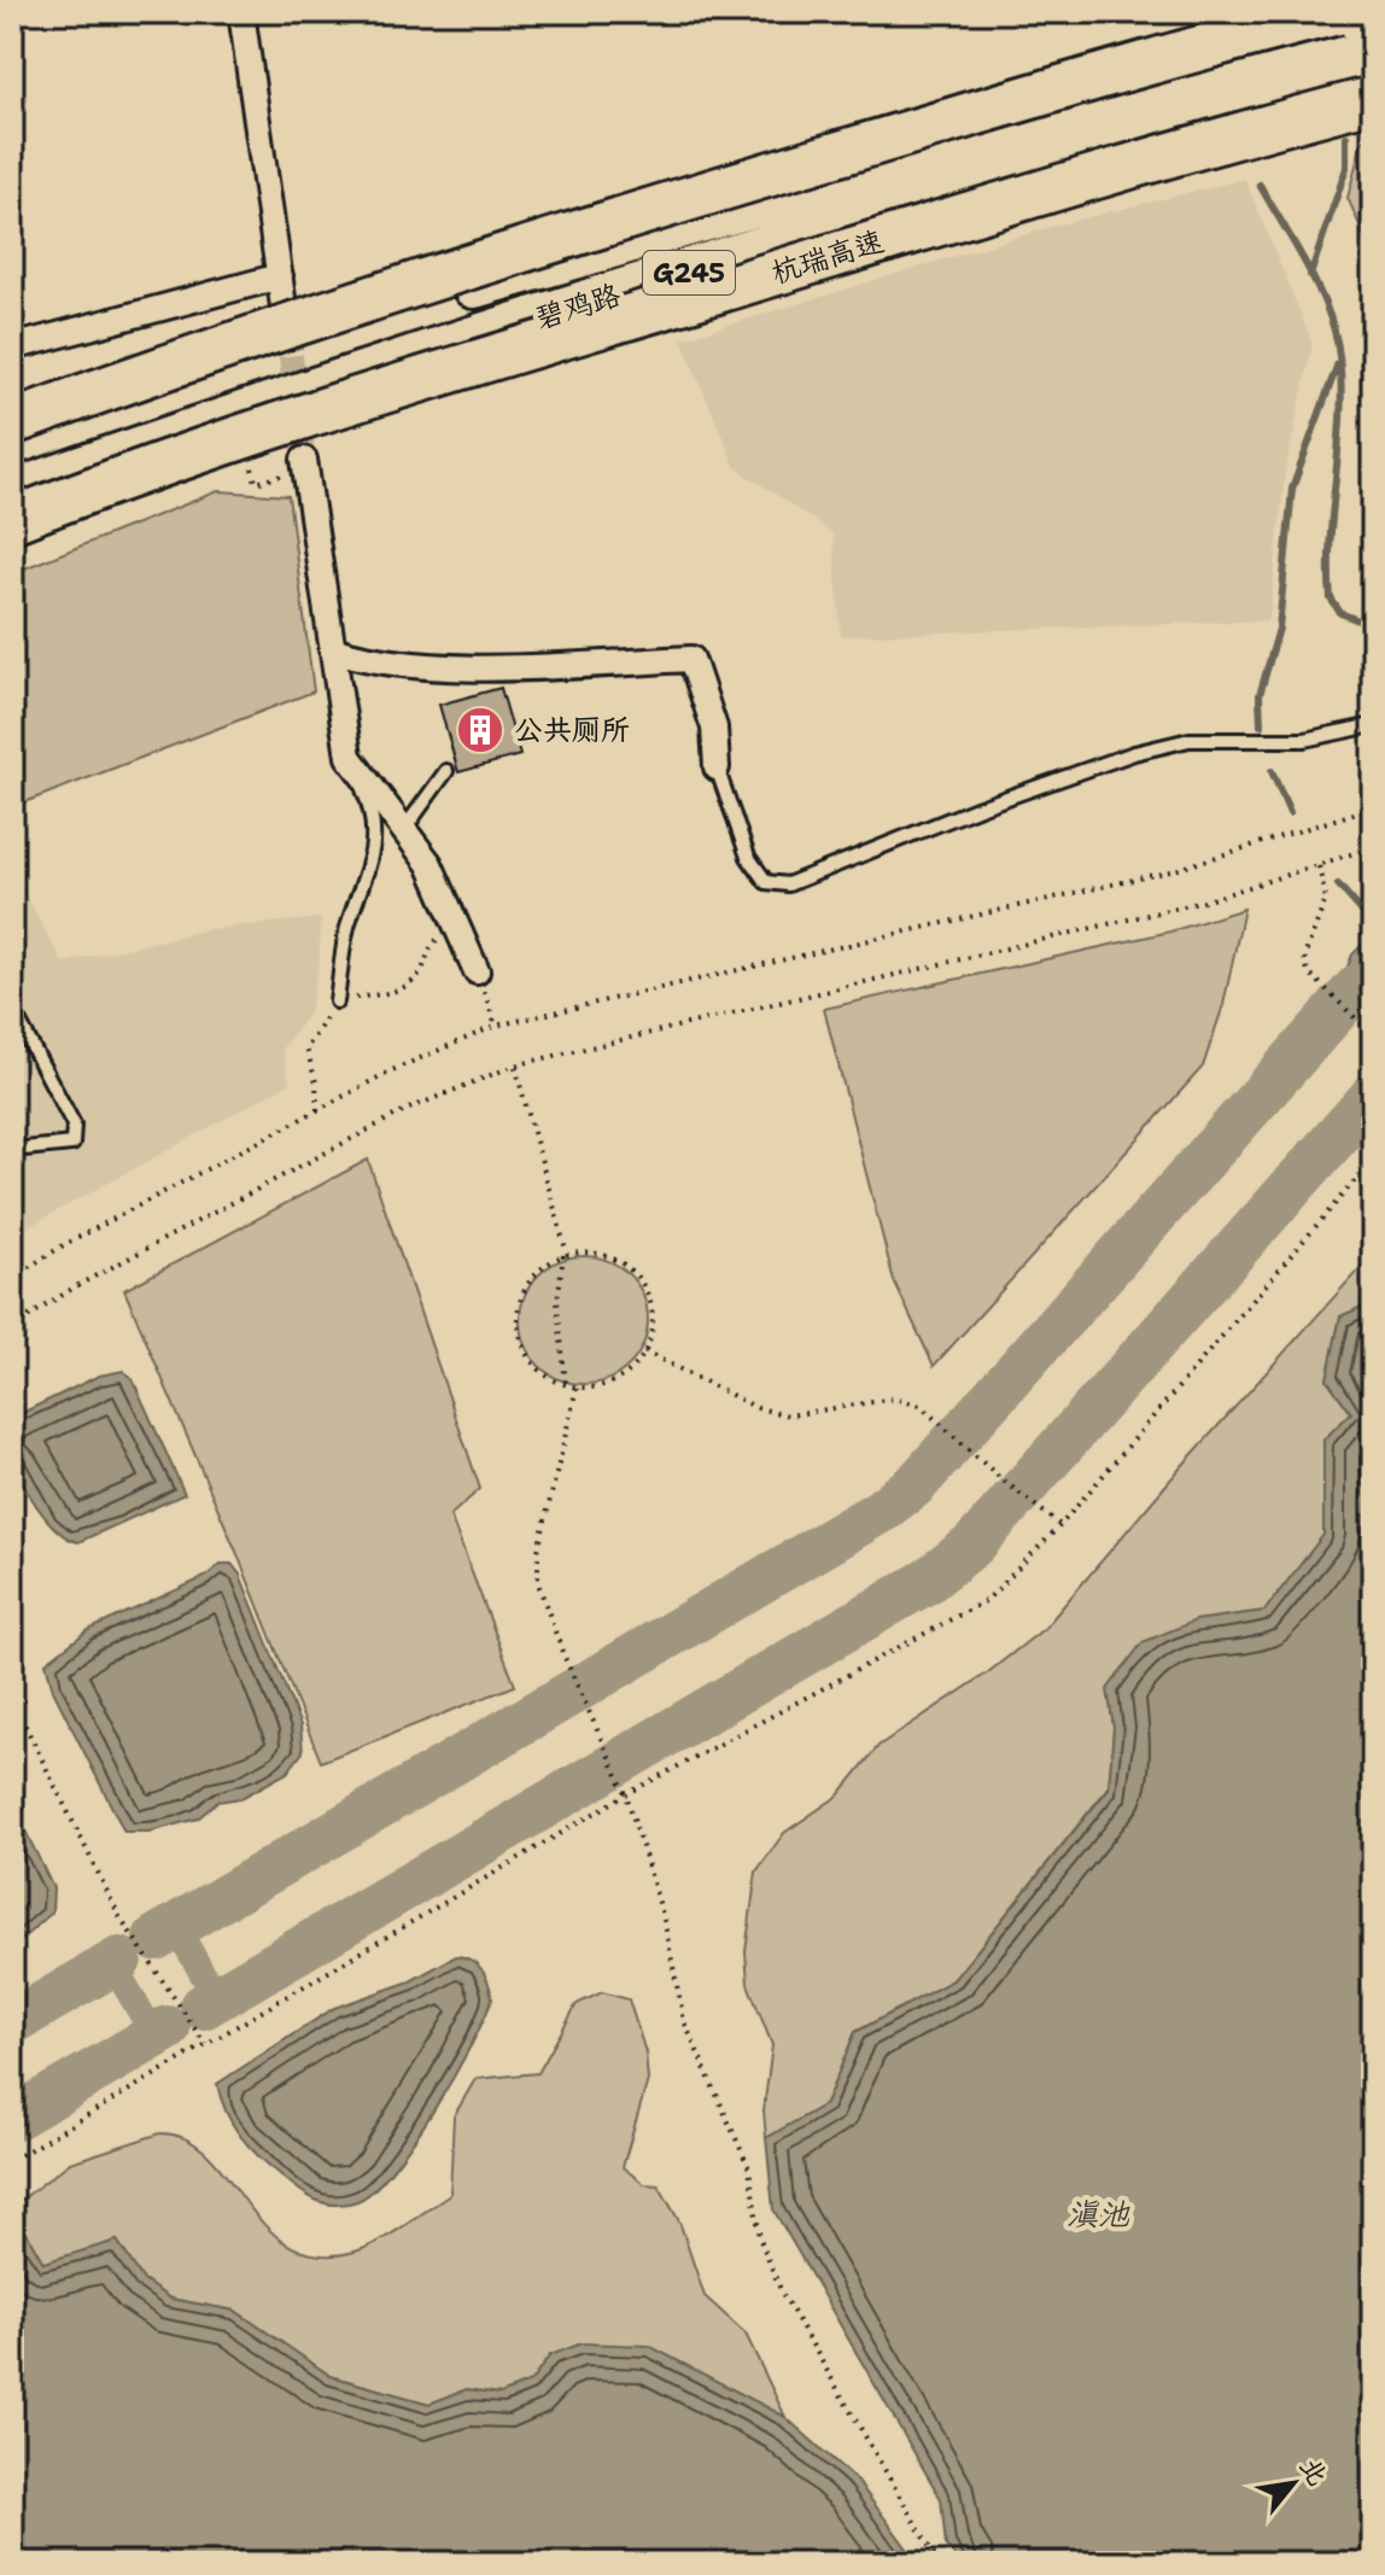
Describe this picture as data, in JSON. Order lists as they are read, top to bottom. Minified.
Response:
{"streets":{"highway":["杭瑞高速","G245","碧鸡路"]},"water":["滇池"],"places":{"building":["公共厕所"]},"north":"top right"}
